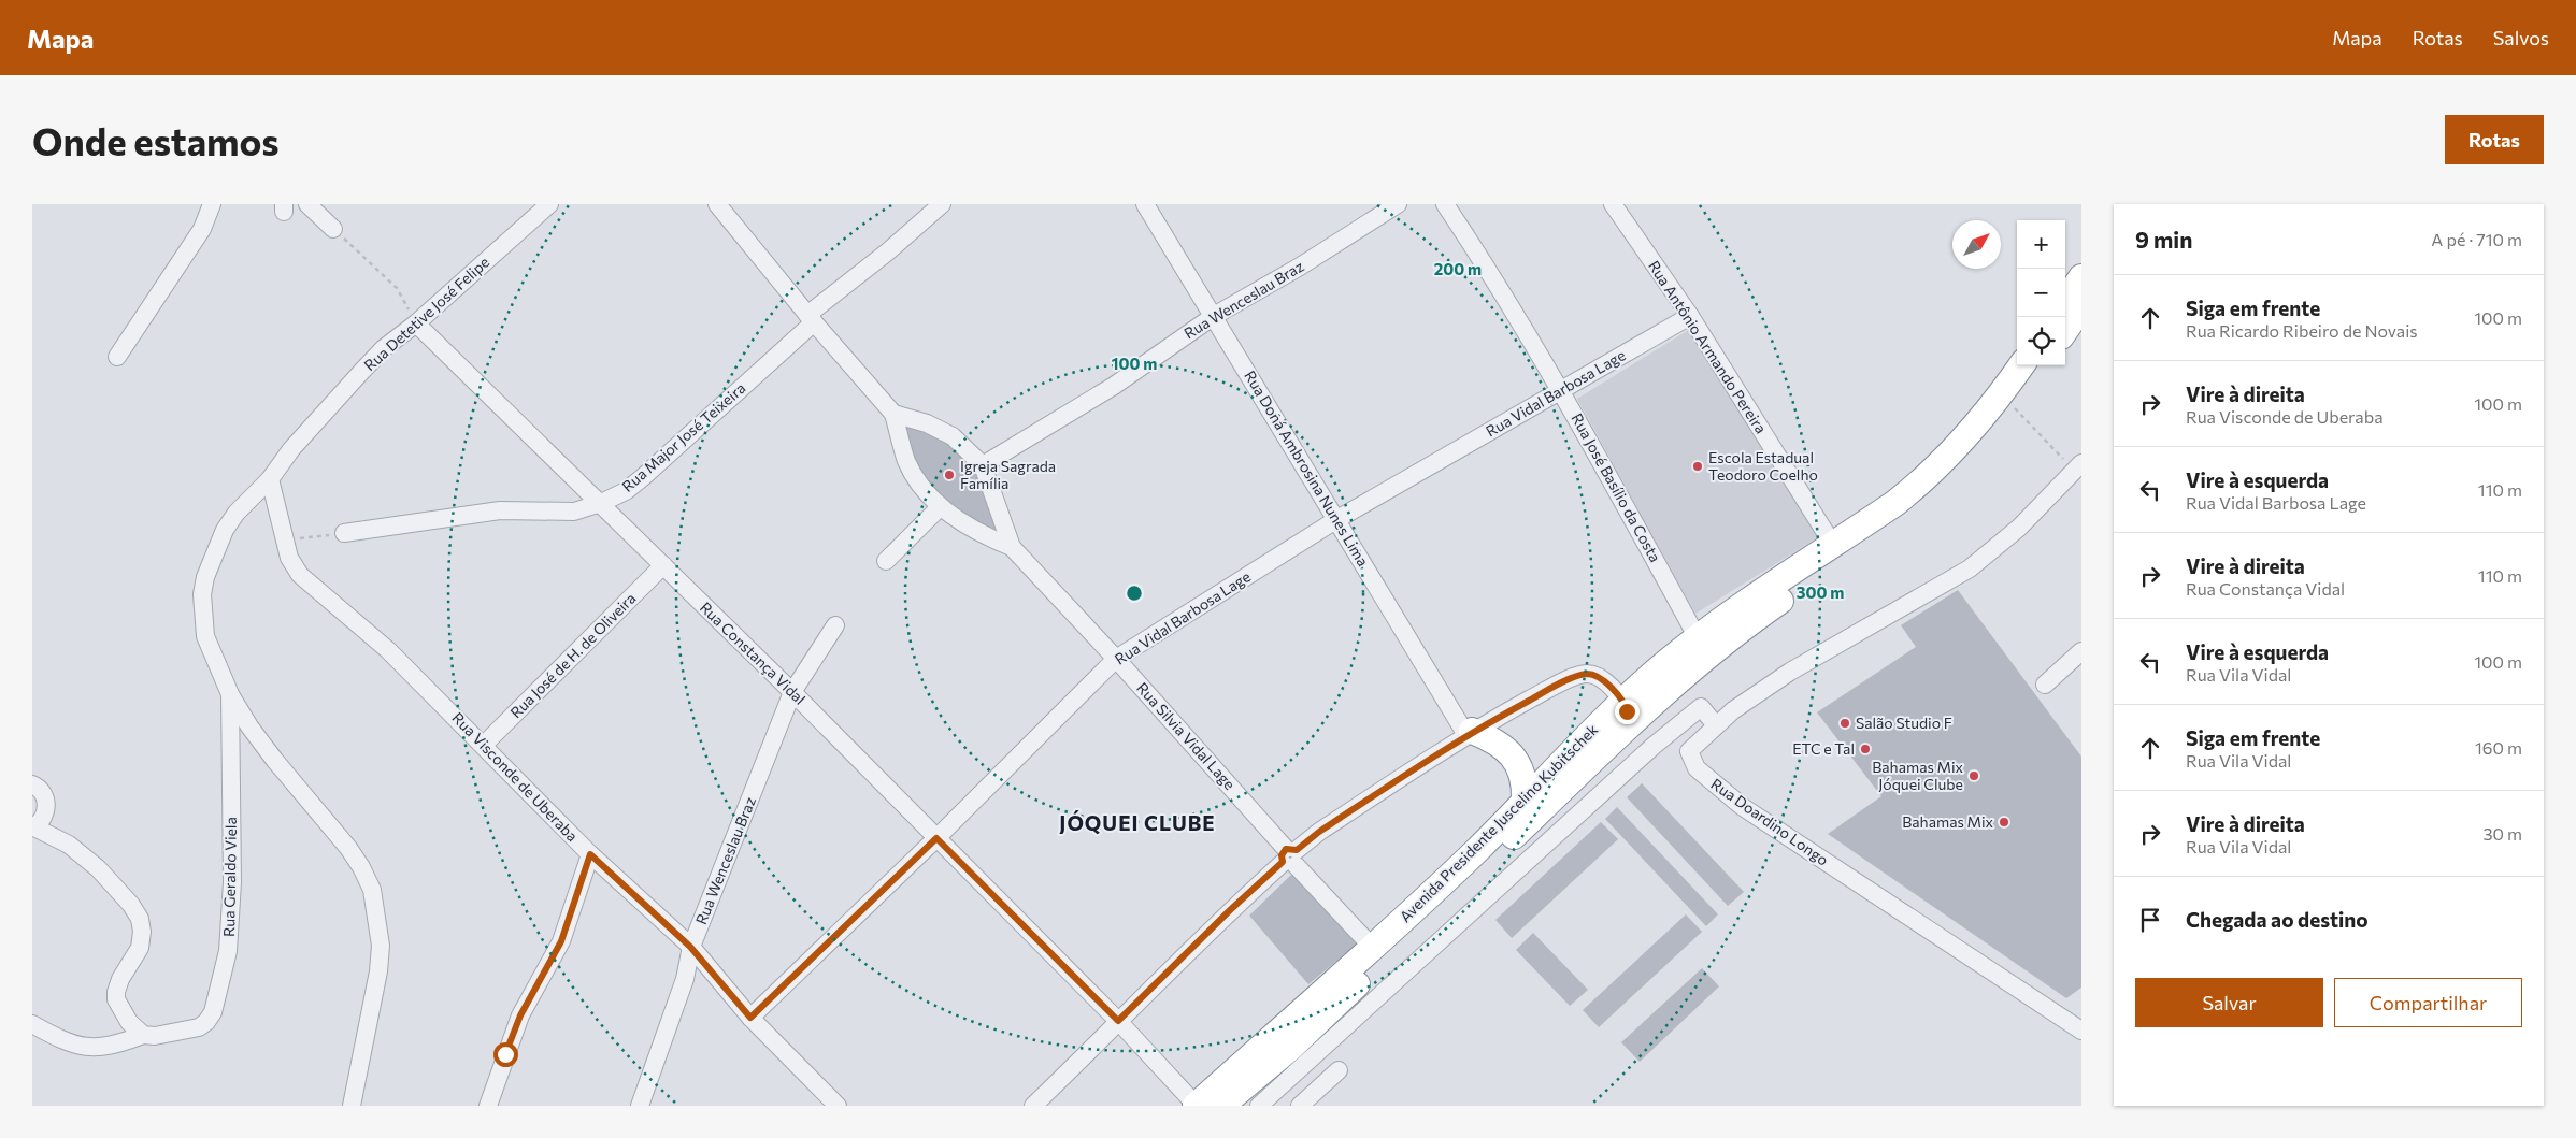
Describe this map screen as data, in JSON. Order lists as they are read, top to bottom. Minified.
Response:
{"streets":{"highway":["Avenida Presidente Juscelino Kubitschek"],"street":["Rua Wenceslau Braz","Rua Detetive José Felipe","Rua Antônio Armando Pereira","Rua Vidal Barbosa Lage","Rua Major José Teixeira","Rua Doná Ambrosina Nunes Lima","Rua José Basílio da Costa","Rua Constança Vidal","Rua José de H. de Oliveira","Rua Silvia Vidal Lage","Rua Visconde de Uberaba","Rua Doardino Longo","Rua Geraldo Viela"]},"crossings":[["Rua Wenceslau Braz","Rua Doná Ambrosina Nunes Lima"],["Rua Wenceslau Braz","Rua Constança Vidal"],["Rua Wenceslau Braz","Rua Silvia Vidal Lage"],["Rua Wenceslau Braz","Rua Visconde de Uberaba"],["Rua Detetive José Felipe","Rua Constança Vidal"],["Rua Detetive José Felipe","Rua Visconde de Uberaba"],["Rua Detetive José Felipe","Rua Geraldo Viela"],["Rua Antônio Armando Pereira","Rua Vidal Barbosa Lage"],["Rua Antônio Armando Pereira","Avenida Presidente Juscelino Kubitschek"],["Rua Vidal Barbosa Lage","Rua Doná Ambrosina Nunes Lima"],["Rua Vidal Barbosa Lage","Rua José Basílio da Costa"],["Rua Vidal Barbosa Lage","Rua Constança Vidal"],["Rua Vidal Barbosa Lage","Rua Silvia Vidal Lage"],["Rua Vidal Barbosa Lage","Rua Visconde de Uberaba"],["Rua Major José Teixeira","Rua Constança Vidal"],["Rua José Basílio da Costa","Avenida Presidente Juscelino Kubitschek"],["Rua Constança Vidal","Rua José de H. de Oliveira"],["Rua Constança Vidal","Avenida Presidente Juscelino Kubitschek"],["Rua José de H. de Oliveira","Rua Visconde de Uberaba"],["Rua Silvia Vidal Lage","Avenida Presidente Juscelino Kubitschek"],["Rua Visconde de Uberaba","Rua Geraldo Viela"]],"districts":["JÓQUEI CLUBE"],"places":["Escola Estadual Teodoro Coelho","Igreja Sagrada Família","Salão Studio F","ETC e Tal","Bahamas Mix Jóquei Clube","Bahamas Mix"],"north":"top right","page":{"header":"Mapa","nav":["Mapa","Rotas","Salvos"],"buttons":["Rotas",["Salvar","Compartilhar"]],"title":"Onde estamos","heading":["9 min","A pé · 710 m"],"map_buttons":["+","−"],"list":[["Siga em frente","Rua Ricardo Ribeiro de Novais","100 m"],["Vire à direita","Rua Visconde de Uberaba","100 m"],["Vire à esquerda","Rua Vidal Barbosa Lage","110 m"],["Vire à direita","Rua Constança Vidal","110 m"],["Vire à esquerda","Rua Vila Vidal","100 m"],["Siga em frente","Rua Vila Vidal","160 m"],["Vire à direita","Rua Vila Vidal","30 m"],"Chegada ao destino"]},"rings":["200 m","100 m","300 m"]}
